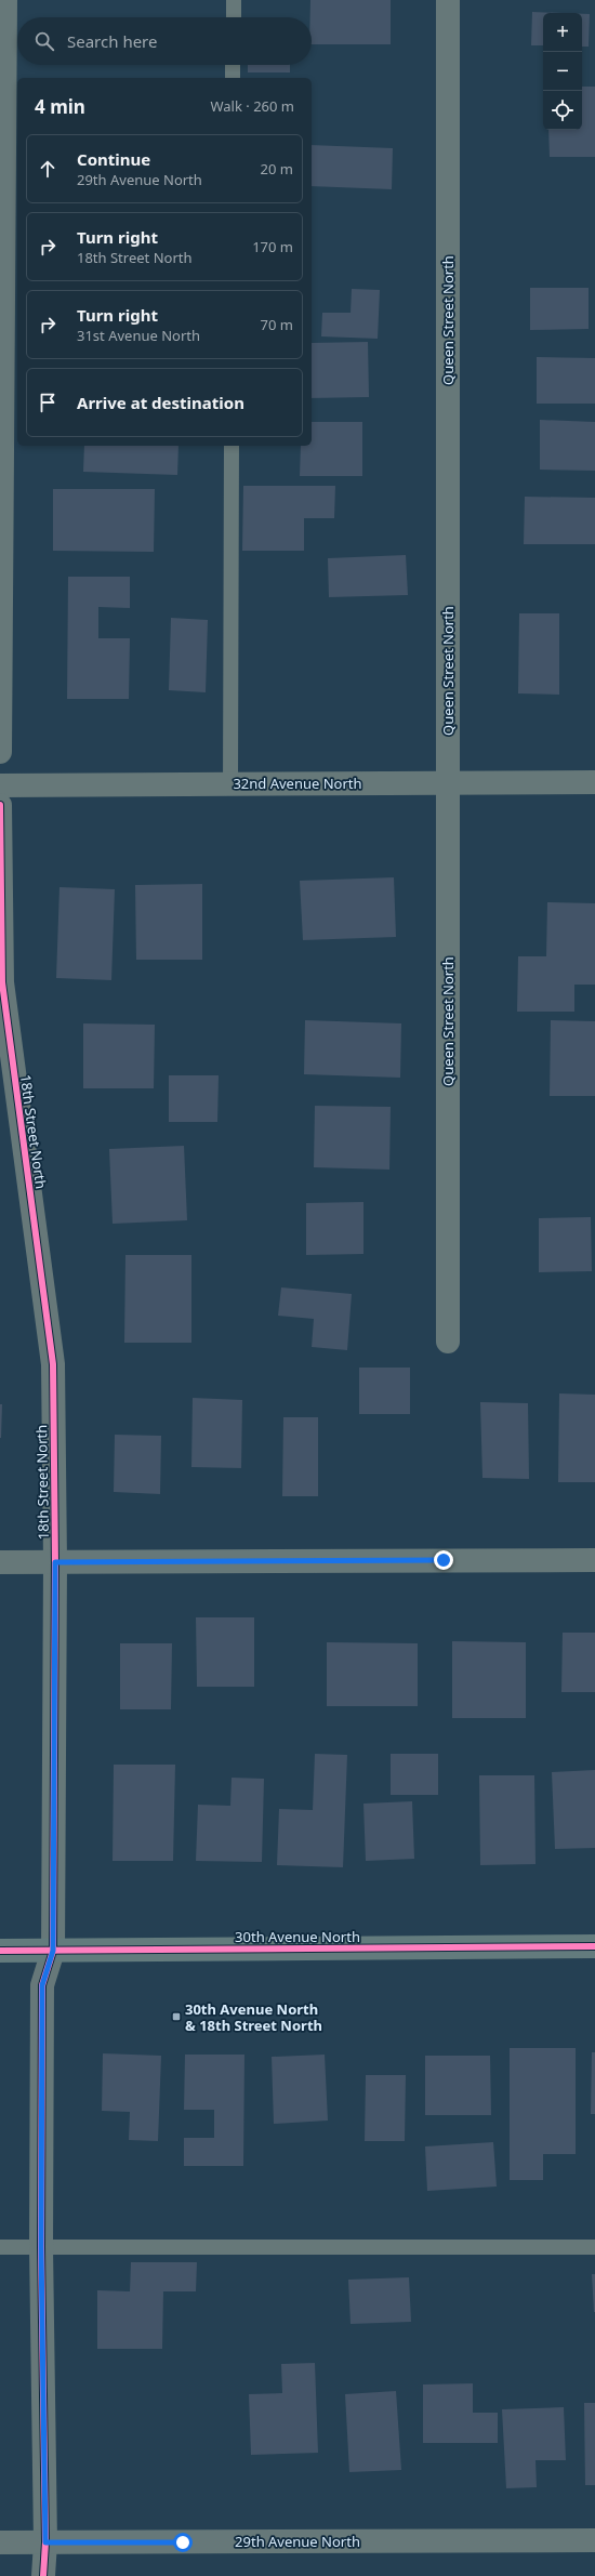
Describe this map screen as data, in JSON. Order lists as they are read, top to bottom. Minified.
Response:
{"streets":{"street":["Queen Street North","32nd Avenue North","18th Street North","30th Avenue North","29th Avenue North"]},"crossings":[["Queen Street North","32nd Avenue North"],["18th Street North","30th Avenue North"],["18th Street North","29th Avenue North"]],"places":{"transit":["30th Avenue North & 18th Street North"]},"page":{"map_buttons":["+","−"],"search":"Search here","heading":["4 min","Walk · 260 m"],"list":[["Continue","29th Avenue North","20 m"],["Turn right","18th Street North","170 m"],["Turn right","31st Avenue North","70 m"],"Arrive at destination"]}}
